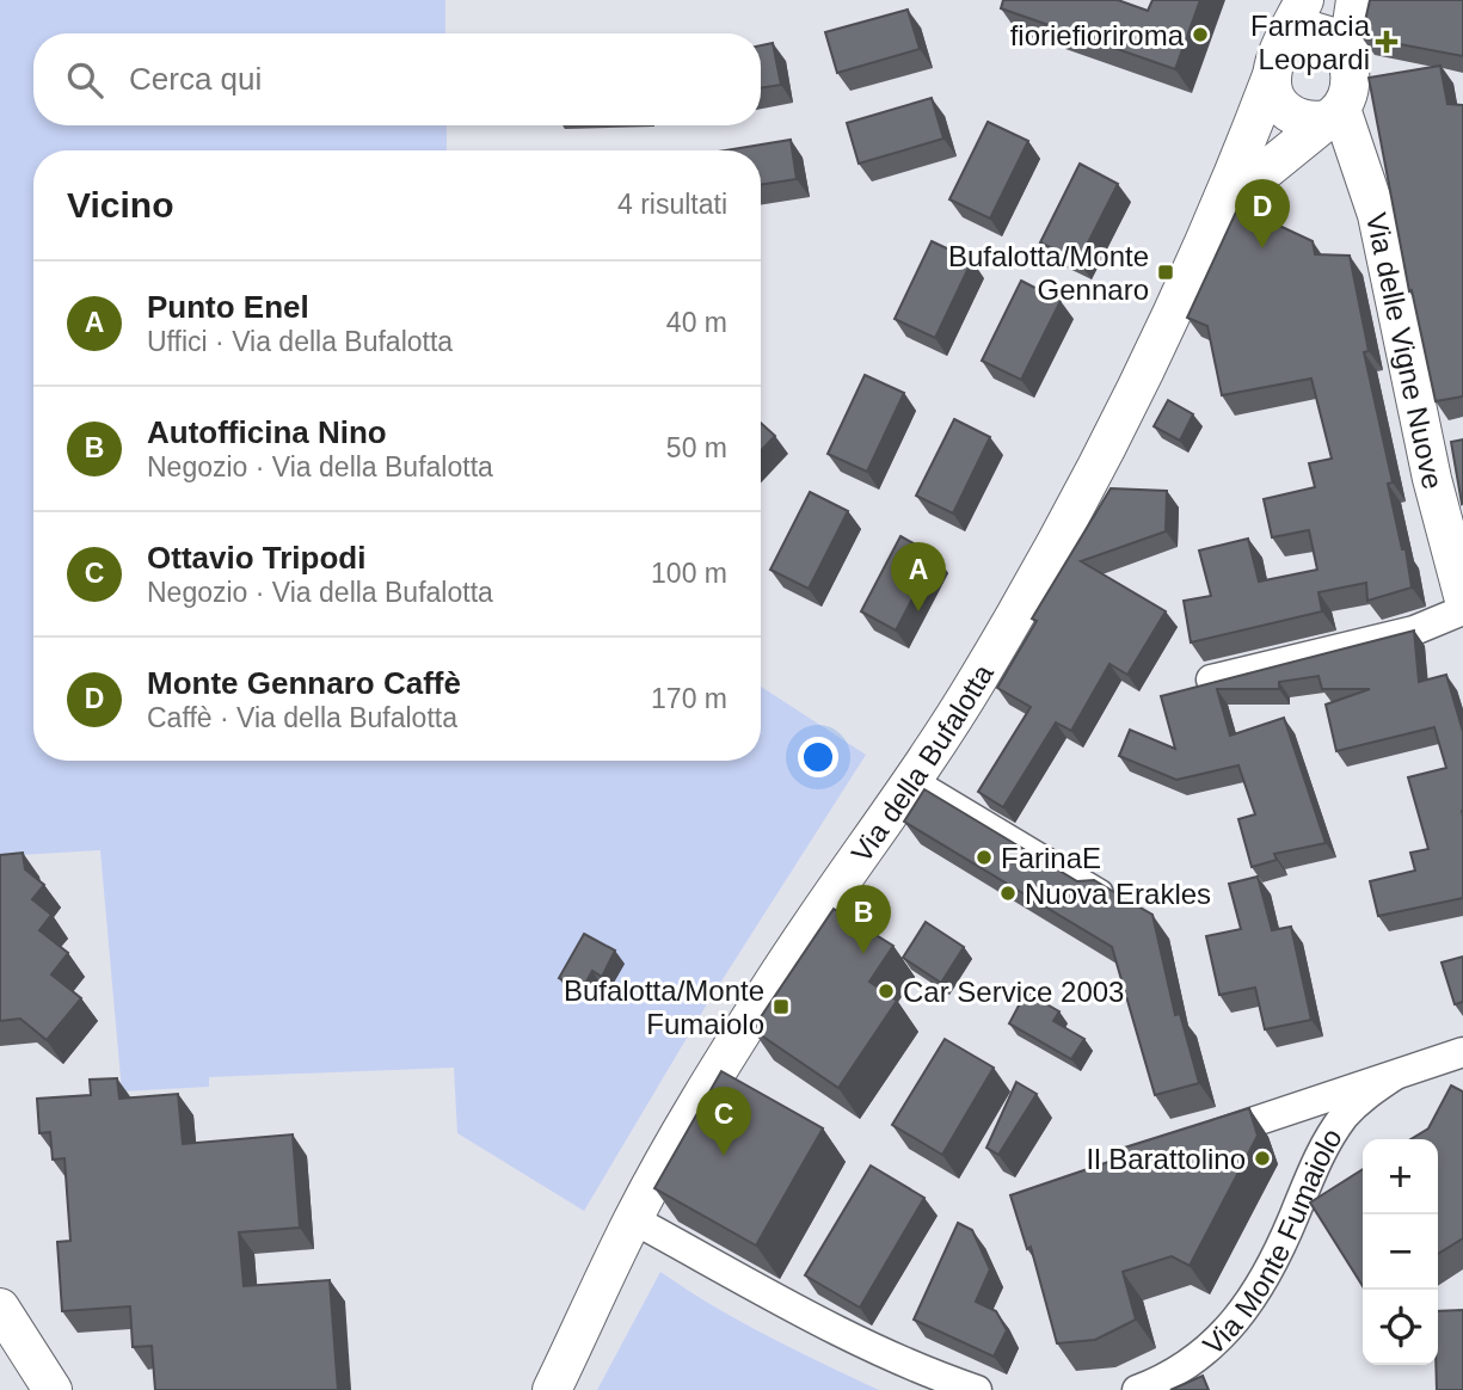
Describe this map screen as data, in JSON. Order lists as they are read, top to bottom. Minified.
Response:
{"streets":{"street":["Via delle Vigne Nuove","Via della Bufalotta","Via Monte Fumaiolo"]},"crossings":[["Via delle Vigne Nuove","Via della Bufalotta"]],"places":{"other":["fioriefioriroma","FarinaE","Nuova Erakles","Car Service 2003","Il Barattolino"],"health":["Farmacia Leopardi"],"transit":["Bufalotta/Monte Gennaro","Bufalotta/Monte Fumaiolo"]},"page":{"search":"Cerca qui","heading":["Vicino","4 risultati"],"pins":["D","A","B","C"],"list":[{"mark":"A","name":"Punto Enel","note":"Uffici · Via della Bufalotta","value":"40 m"},{"mark":"B","name":"Autofficina Nino","note":"Negozio · Via della Bufalotta","value":"50 m"},{"mark":"C","name":"Ottavio Tripodi","note":"Negozio · Via della Bufalotta","value":"100 m"},{"mark":"D","name":"Monte Gennaro Caffè","note":"Caffè · Via della Bufalotta","value":"170 m"}],"map_buttons":["+","−"]}}
